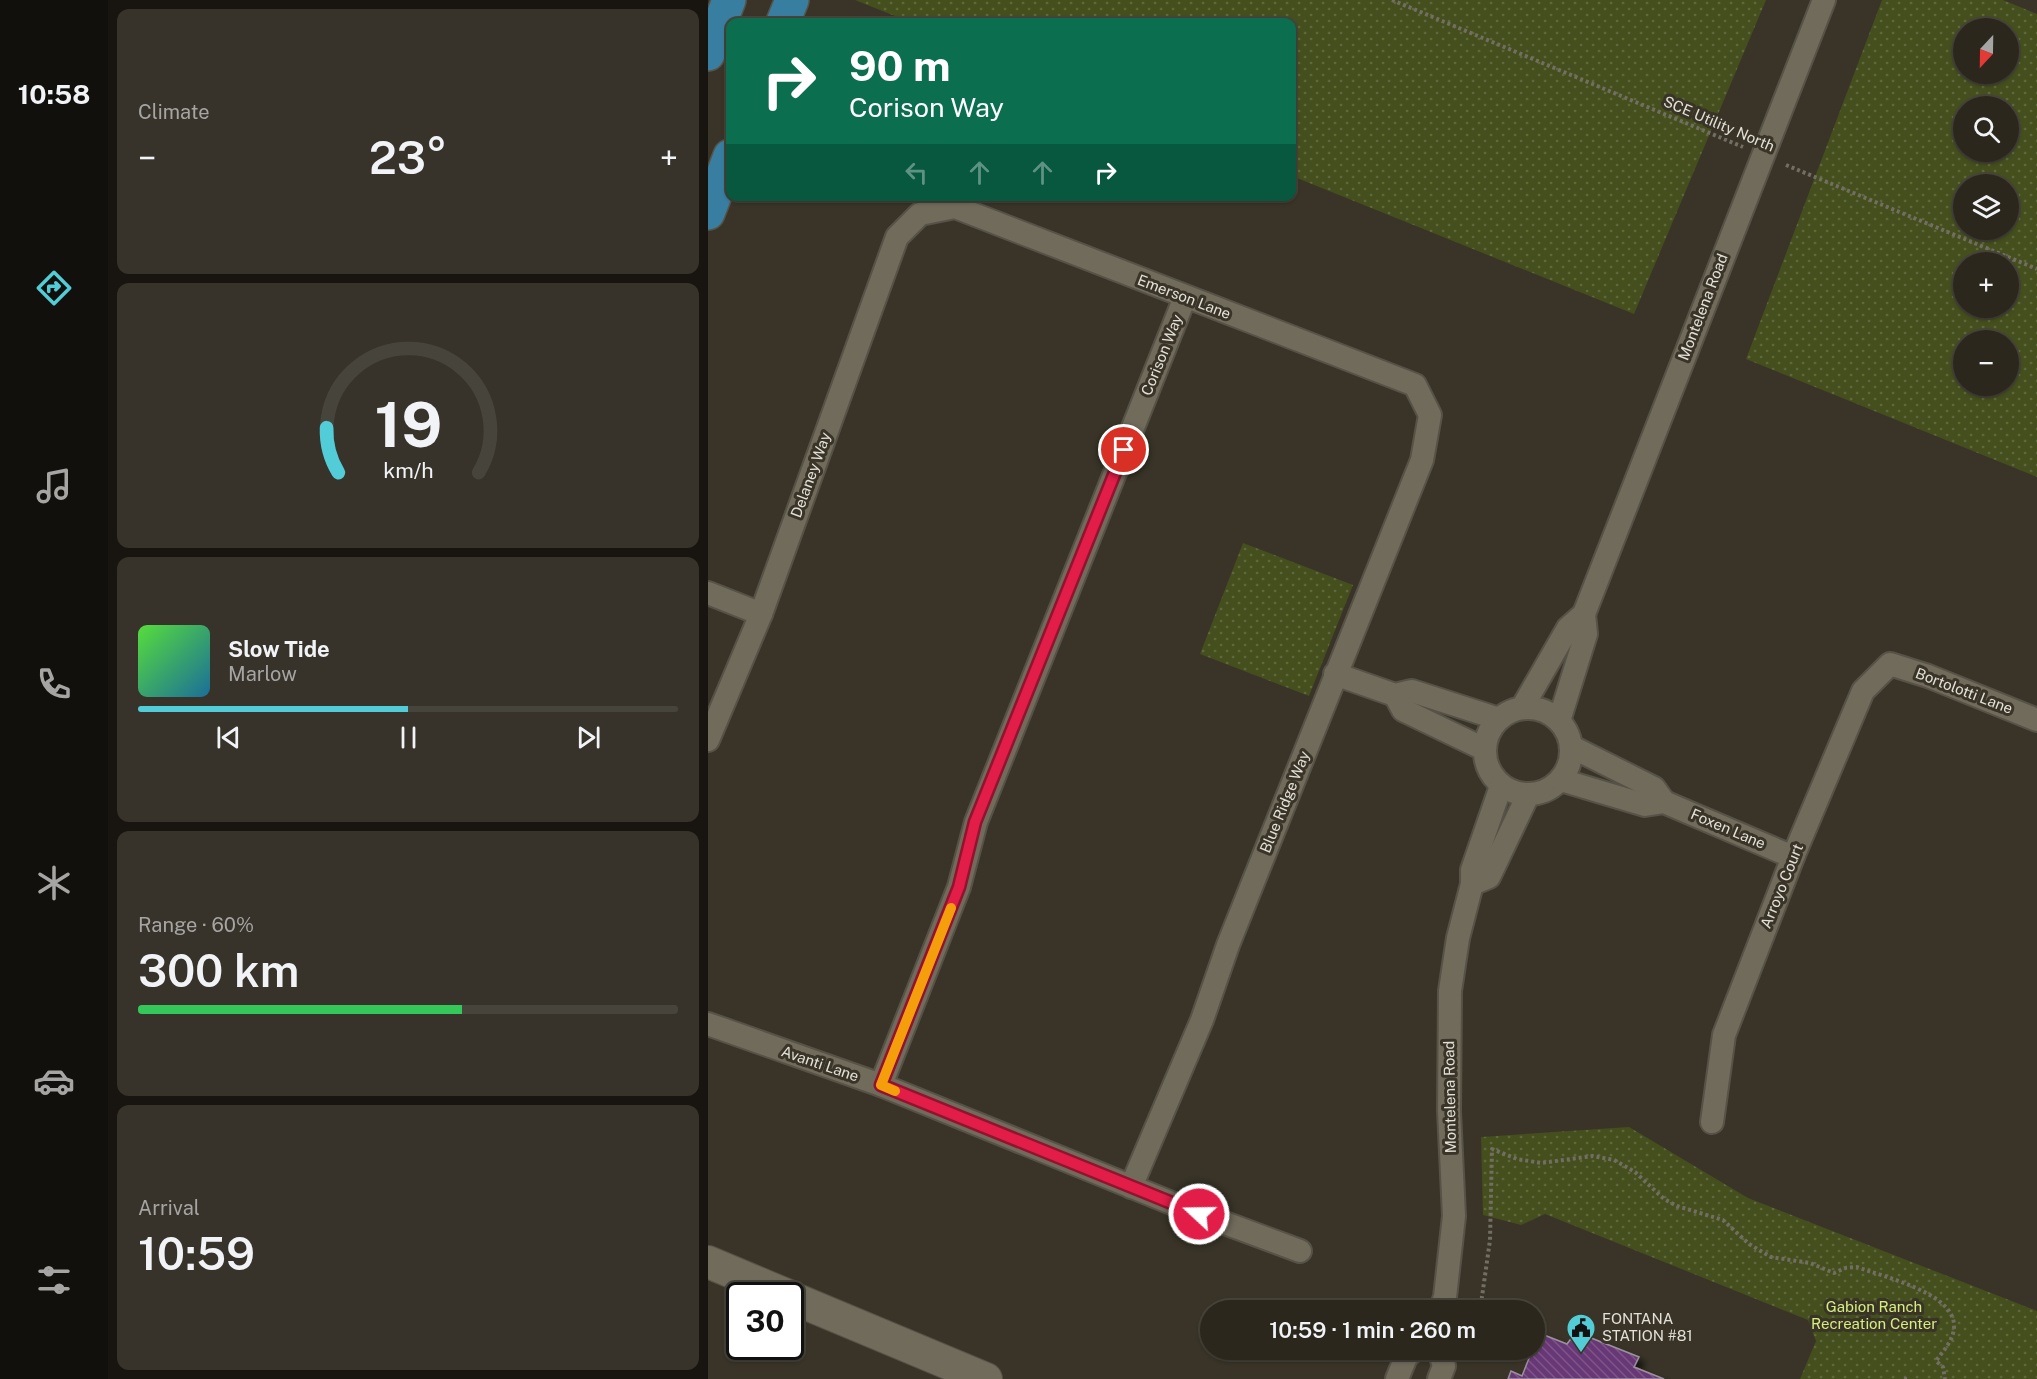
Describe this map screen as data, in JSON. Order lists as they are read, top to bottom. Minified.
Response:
{"streets":{"street":["Emerson Lane","Montelena Road","Corison Way","Delaney Way","Bortolotti Lane","Blue Ridge Way","Foxen Lane","Arroyo Court","Avanti Lane"],"path":["SCE Utility North"]},"crossings":[["SCE Utility North","Montelena Road"],["Emerson Lane","Corison Way"],["Emerson Lane","Delaney Way"],["Emerson Lane","Blue Ridge Way"],["Montelena Road","Foxen Lane"],["Corison Way","Avanti Lane"],["Bortolotti Lane","Arroyo Court"],["Blue Ridge Way","Avanti Lane"],["Foxen Lane","Arroyo Court"]],"parks":["Gabion Ranch Recreation Center"],"places":{"public building":["FONTANA STATION #81"]},"north":"bottom","page":{"tabs":"10:58","tile":["Climate",["Range · 60%","300 km"],["Arrival","10:59"]],"map_buttons":["+","−"],"turn":["90 m","Corison Way"],"heat":["−","23°","+"],"song":["Slow Tide","Marlow"],"limit":"30","trip":"10:59 · 1 min · 260 m","gauge":["19","km/h"]}}
